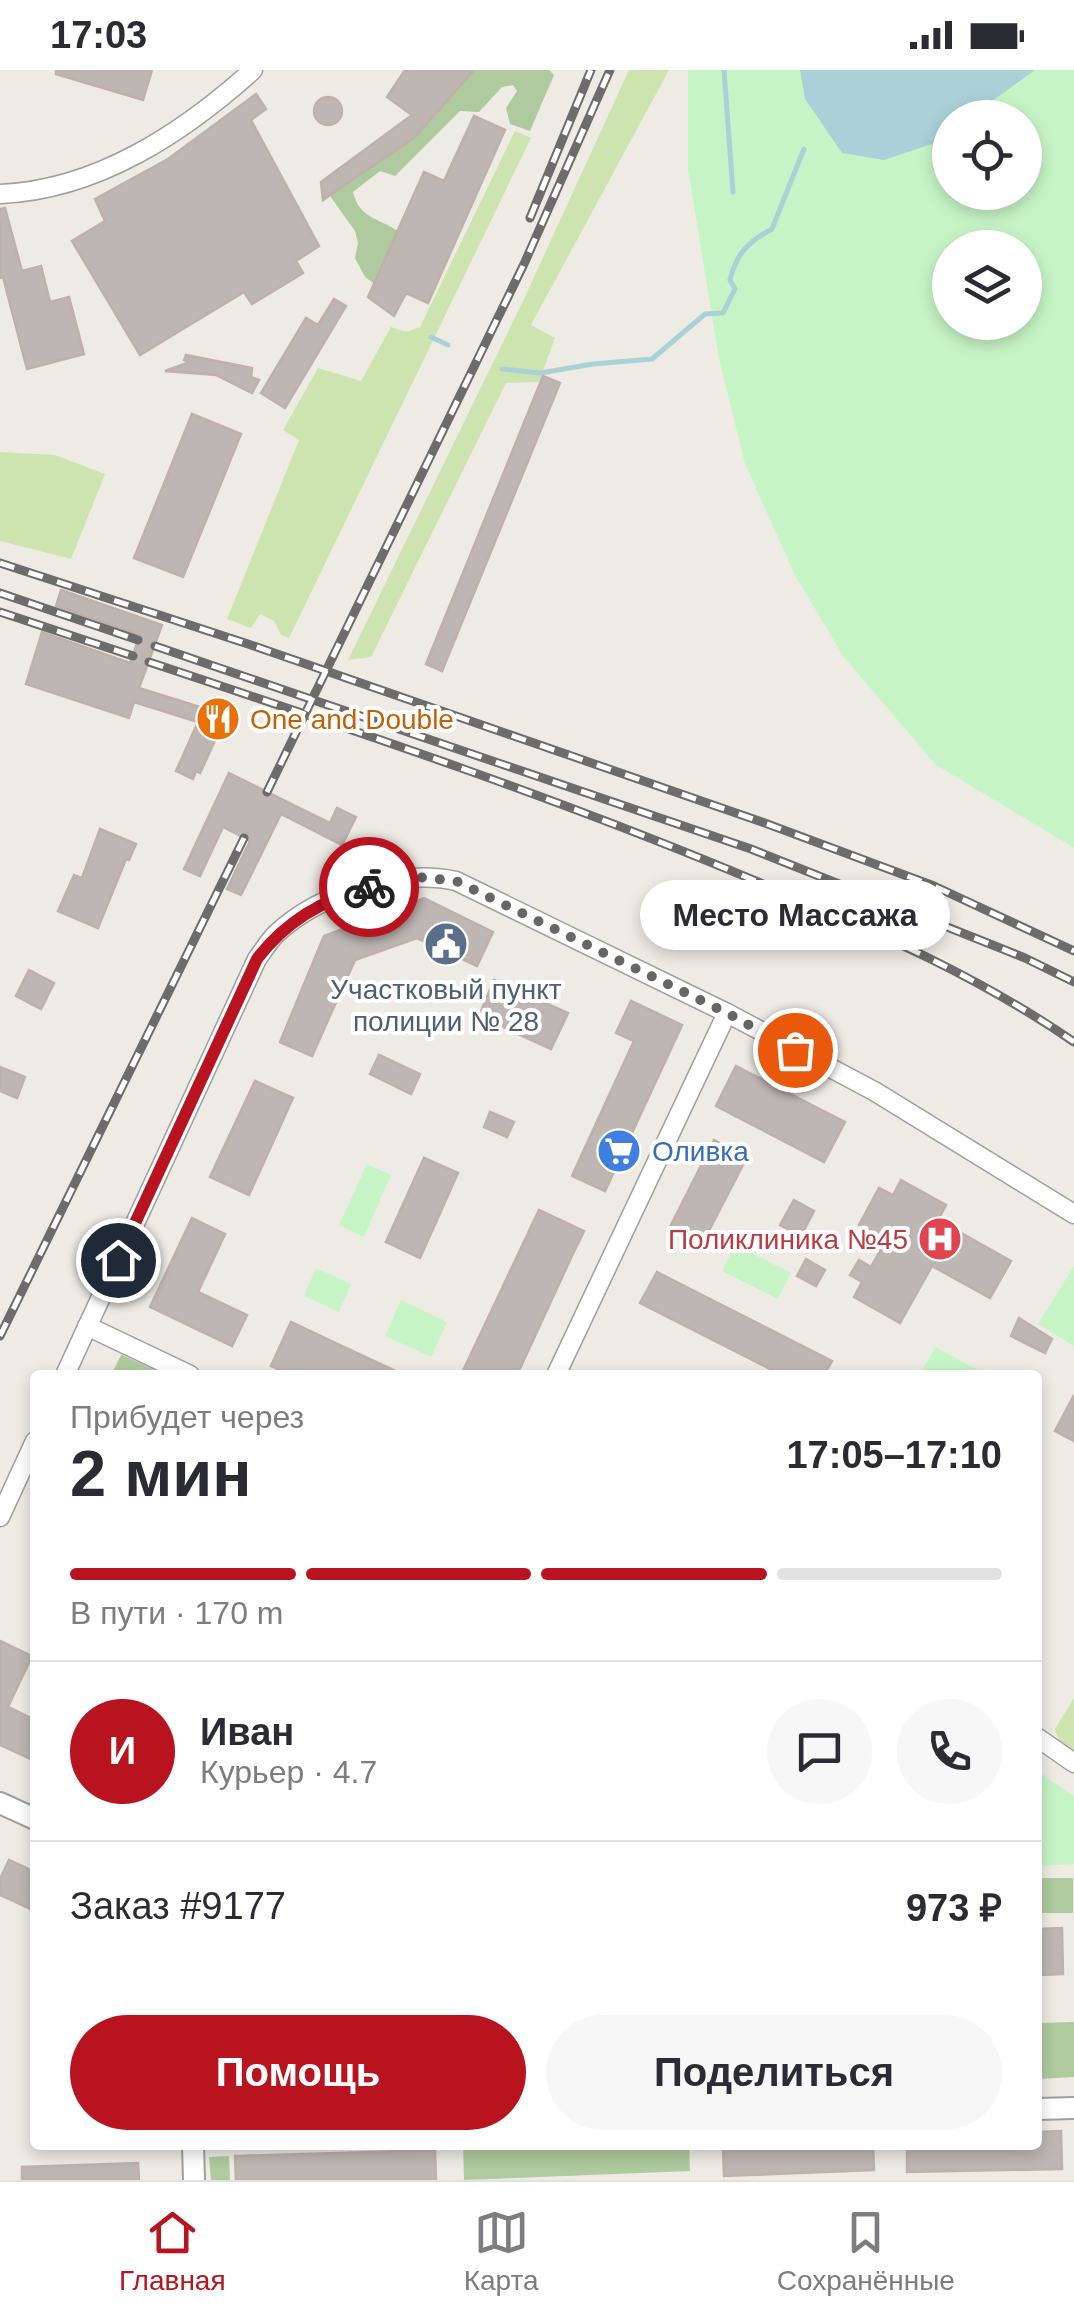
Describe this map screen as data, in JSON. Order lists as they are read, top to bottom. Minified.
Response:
{"places":{"restaurant":["One and Double"],"public building":["Участковый пункт полиции № 28"],"other":["Место Массажа"],"supermarket":["Оливка"],"hospital":["Поликлиника №45"]},"page":{"status":"17:03","bubble":"Место Массажа","heading":["2 мин","Прибудет через","17:05–17:10"],"panel":["Иван","Курьер · 4.7","Заказ #9177","973 ₽"],"bar":"В пути · 170 m","round":"И","buttons":["Помощь","Поделиться"],"tabs":["Главная","Карта","Сохранённые"]}}
